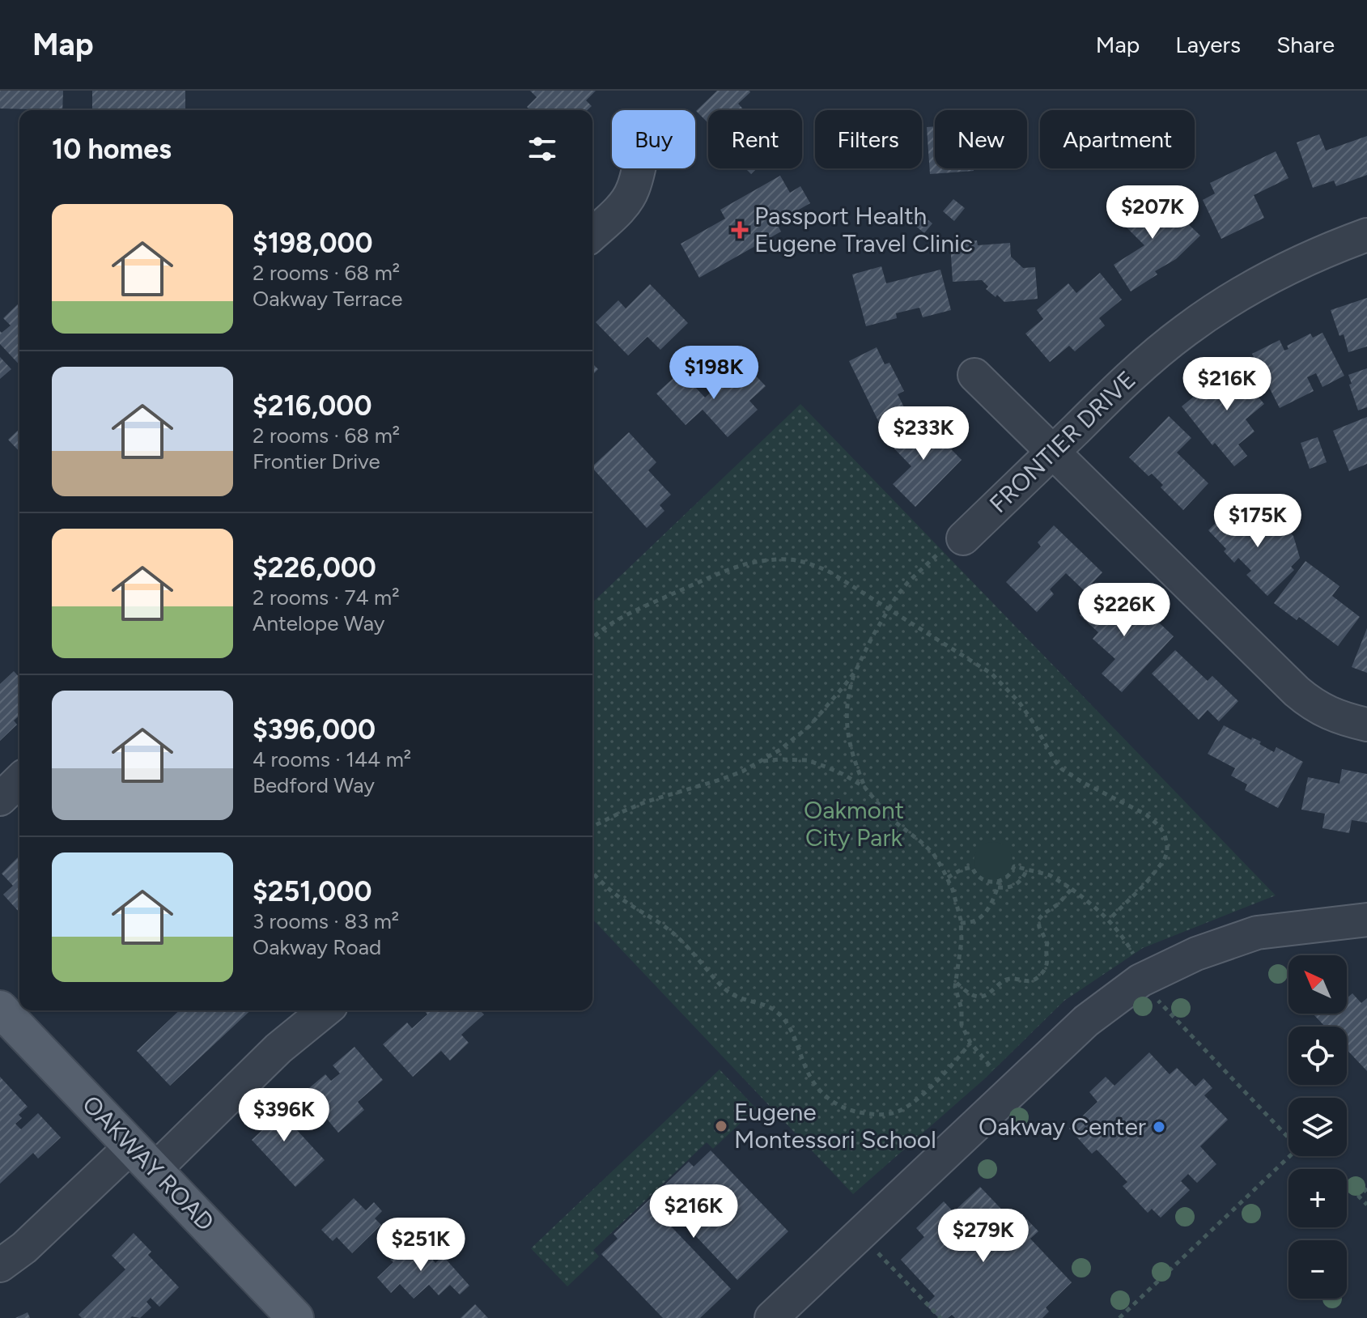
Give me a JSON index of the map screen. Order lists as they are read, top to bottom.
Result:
{
  "streets": {
    "main road": ["OAKWAY ROAD"],
    "street": ["FRONTIER DRIVE"]
  },
  "parks": ["Oakmont City Park"],
  "places": {
    "health": ["Passport Health Eugene Travel Clinic"],
    "other": ["Eugene Montessori School", "Oakway Center"]
  },
  "north": "top left",
  "page": {
    "header": "Map",
    "nav": ["Map", "Layers", "Share"],
    "chip": [
      "Buy",
      "Rent",
      "Filters",
      "New",
      "Apartment"
    ],
    "heading": "10 homes",
    "price": [
      "$207K",
      "$198K",
      "$216K",
      "$233K",
      "$175K",
      "$226K",
      "$396K",
      "$216K",
      "$279K",
      "$251K"
    ],
    "list": [
      {
        "name": "$198,000",
        "note": "2 rooms · 68 m² · Oakway Terrace"
      },
      {
        "name": "$216,000",
        "note": "2 rooms · 68 m² · Frontier Drive"
      },
      {
        "name": "$226,000",
        "note": "2 rooms · 74 m² · Antelope Way"
      },
      {
        "name": "$396,000",
        "note": "4 rooms · 144 m² · Bedford Way"
      },
      {
        "name": "$251,000",
        "note": "3 rooms · 83 m² · Oakway Road"
      }
    ],
    "map_buttons": ["+", "−"]
  }
}
